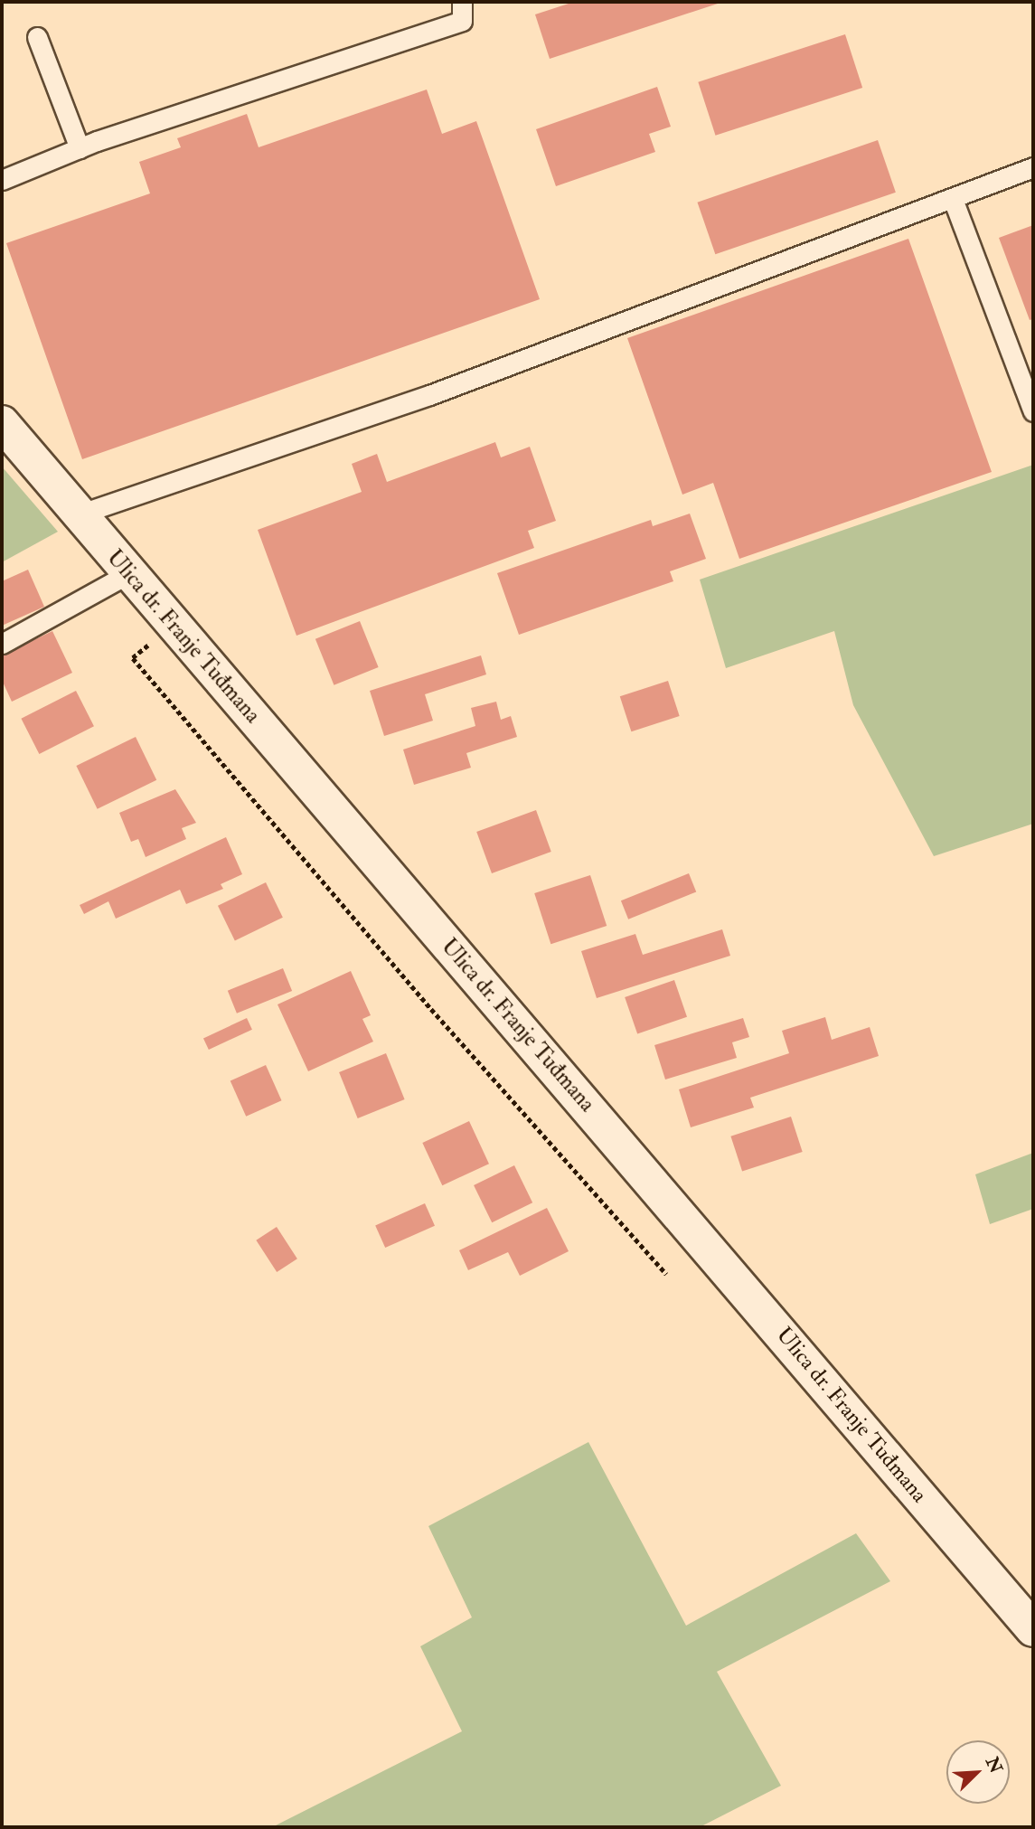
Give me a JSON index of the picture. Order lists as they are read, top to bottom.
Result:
{
  "streets": {
    "main road": ["Ulica dr. Franje Tuđmana"]
  },
  "north": "top right"
}
